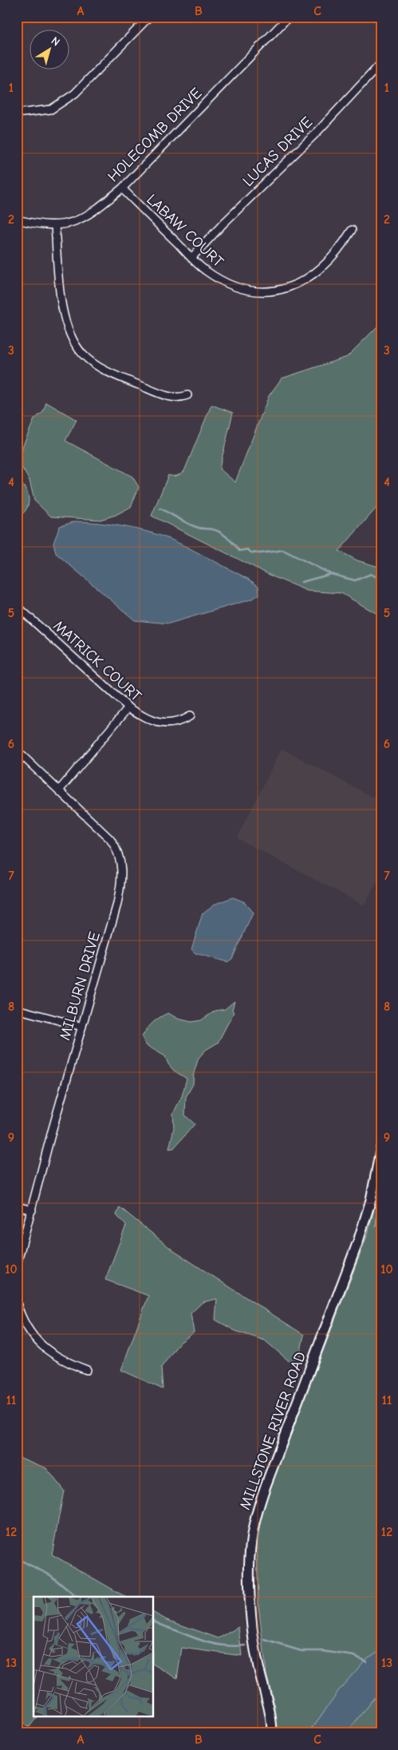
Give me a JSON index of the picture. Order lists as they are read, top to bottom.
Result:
{
  "streets": {
    "main road": ["MILLSTONE RIVER ROAD"],
    "street": [
      "HOLECOMB DRIVE",
      "LUCAS DRIVE",
      "LABAW COURT",
      "MATRICK COURT",
      "MILBURN DRIVE"
    ]
  },
  "crossings": [
    ["HOLECOMB DRIVE", "LABAW COURT"],
    ["LUCAS DRIVE", "LABAW COURT"]
  ],
  "north": "top right",
  "grid": {
    "columns": ["A", "B", "C"],
    "rows": [
      "1",
      "2",
      "3",
      "4",
      "5",
      "6",
      "7",
      "8",
      "9",
      "10",
      "11",
      "12",
      "13"
    ]
  }
}
